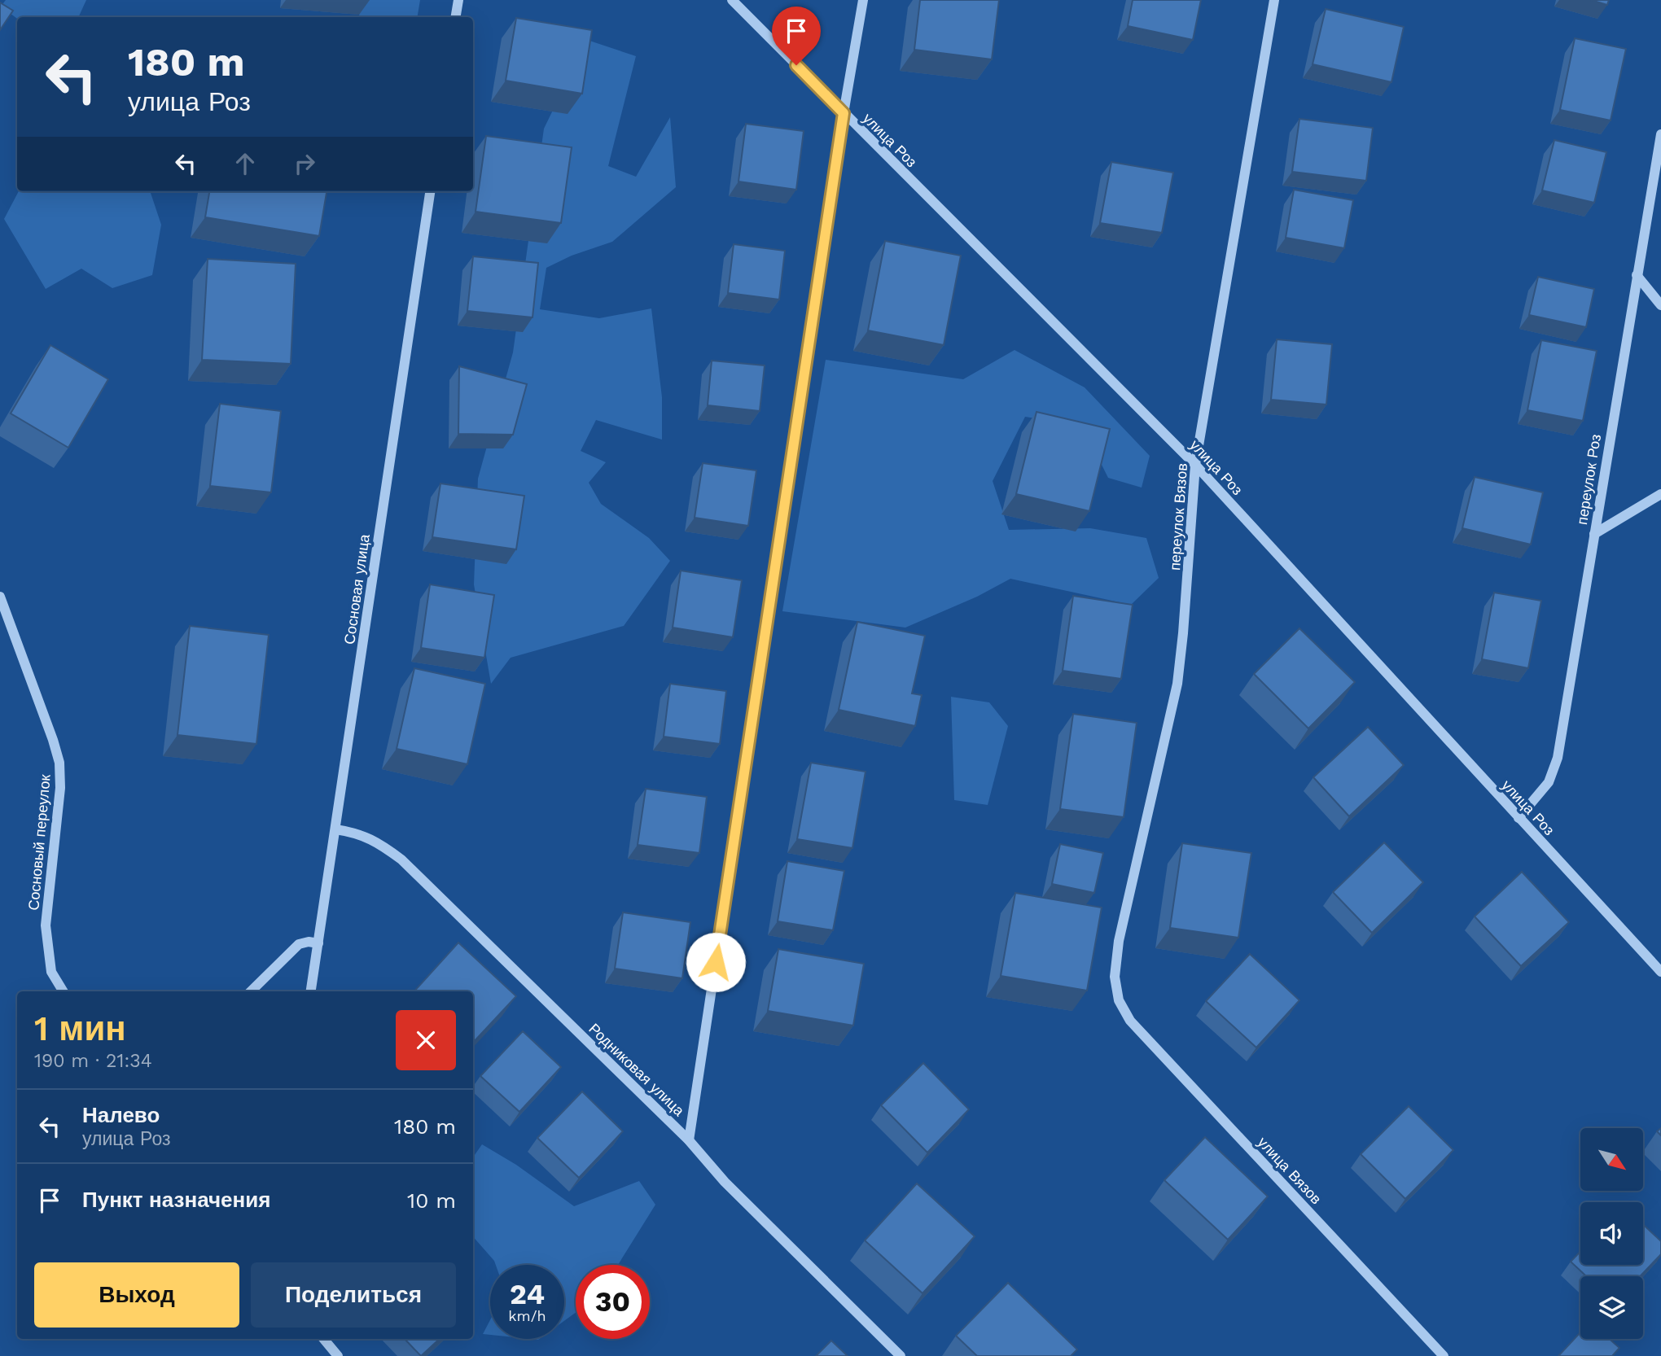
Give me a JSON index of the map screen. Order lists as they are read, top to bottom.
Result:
{
  "streets": {
    "street": [
      "улица Роз",
      "переулок Роз",
      "переулок Вязов",
      "Сосновая улица",
      "Сосновый переулок",
      "Родниковая улица",
      "улица Вязов"
    ]
  },
  "crossings": [
    ["улица Роз", "переулок Роз"],
    ["улица Роз", "переулок Вязов"],
    ["переулок Вязов", "улица Вязов"],
    ["Сосновая улица", "Родниковая улица"]
  ],
  "north": "bottom right",
  "page": {
    "turn": ["180 m", "улица Роз"],
    "heading": ["1 мин", "190 m · 21:34"],
    "list": [
      {
        "name": "Налево",
        "note": "улица Роз",
        "value": "180 m"
      },
      {
        "name": "Пункт назначения",
        "value": "10 m"
      }
    ],
    "buttons": ["Выход", "Поделиться"],
    "speed": "24 km/h",
    "limit": "30"
  }
}
